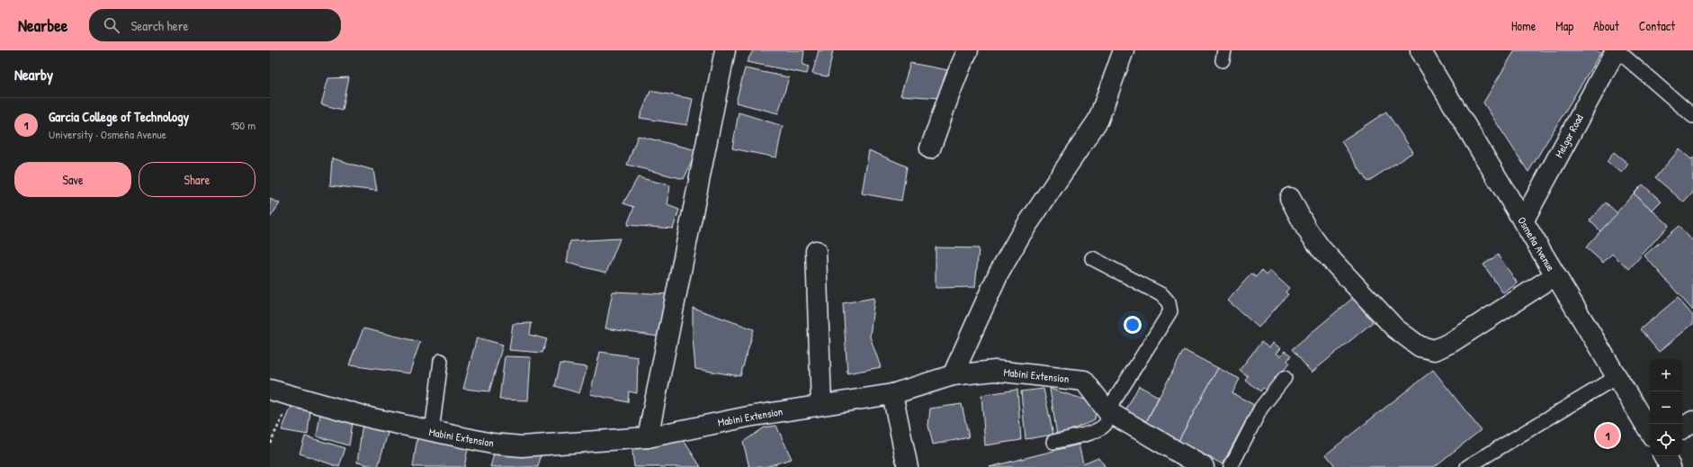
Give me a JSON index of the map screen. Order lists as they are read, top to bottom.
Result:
{
  "streets": {
    "street": ["Melgar Road", "Osmeña Avenue", "Mabini Extension"]
  },
  "crossings": [
    ["Melgar Road", "Osmeña Avenue"]
  ],
  "page": {
    "header": "Nearbee",
    "search": "Search here",
    "nav": [
      "Home",
      "Map",
      "About",
      "Contact"
    ],
    "heading": "Nearby",
    "list": [
      {
        "mark": "1",
        "name": "Garcia College of Technology",
        "note": "University · Osmeña Avenue",
        "value": "150 m"
      }
    ],
    "buttons": ["Save", "Share"],
    "map_buttons": ["+", "−"],
    "pins": "1"
  }
}
